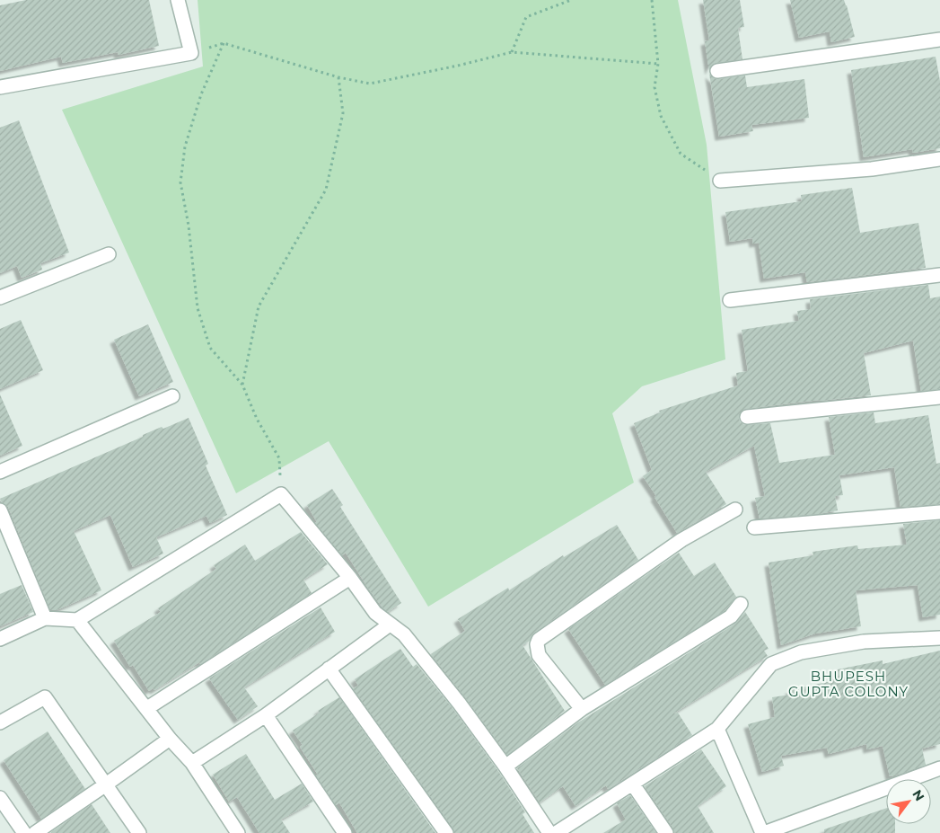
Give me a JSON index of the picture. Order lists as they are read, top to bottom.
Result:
{
  "districts": ["BHUPESH GUPTA COLONY"],
  "north": "top right"
}
